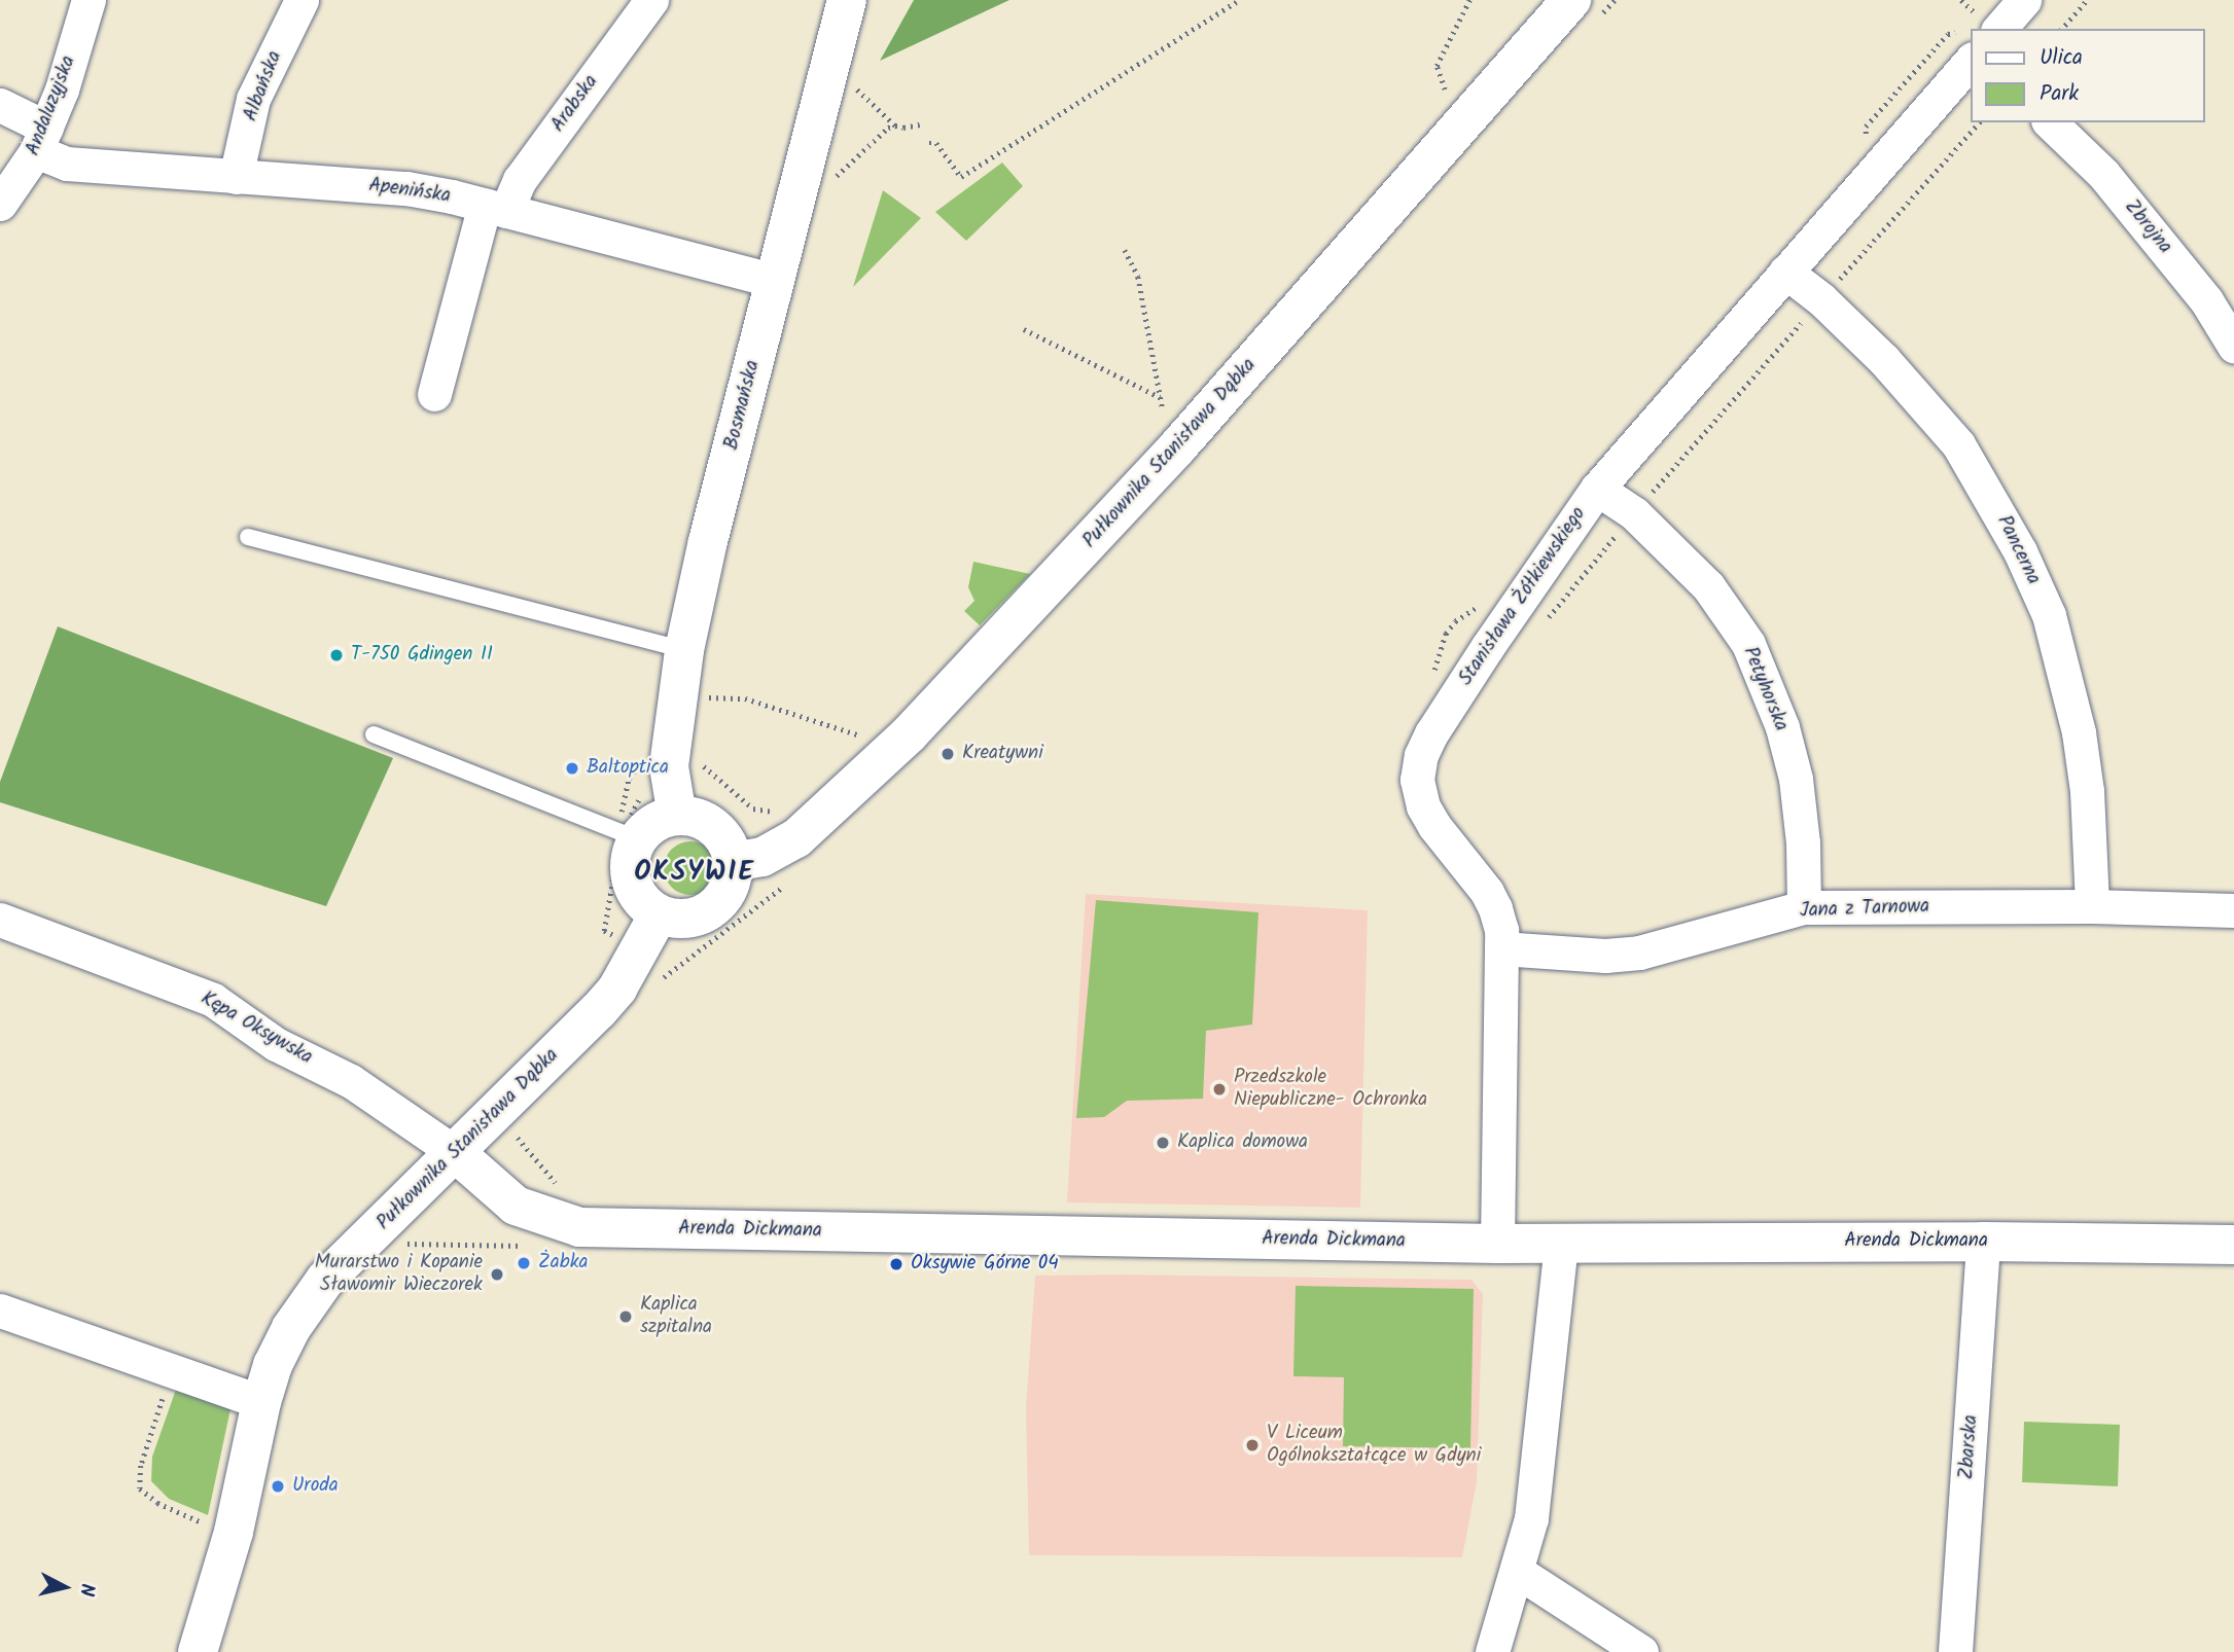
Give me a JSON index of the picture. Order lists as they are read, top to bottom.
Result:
{
  "streets": {
    "street": [
      "Albańska",
      "Arabska",
      "Andaluzyjska",
      "Apenińska",
      "Zbrojna",
      "Bosmańska",
      "Pułkownika Stanisława Dąbka",
      "Pancerna",
      "Stanisława Żółkiewskiego",
      "Petyhorska",
      "Jana z Tarnowa",
      "Kępa Oksywska",
      "Arenda Dickmana",
      "Zbarska"
    ]
  },
  "crossings": [
    ["Albańska", "Apenińska"],
    ["Arabska", "Apenińska"],
    ["Andaluzyjska", "Apenińska"],
    ["Apenińska", "Bosmańska"],
    ["Bosmańska", "Pułkownika Stanisława Dąbka"],
    ["Pułkownika Stanisława Dąbka", "Kępa Oksywska"],
    ["Pułkownika Stanisława Dąbka", "Arenda Dickmana"],
    ["Pancerna", "Stanisława Żółkiewskiego"],
    ["Pancerna", "Jana z Tarnowa"],
    ["Stanisława Żółkiewskiego", "Petyhorska"],
    ["Stanisława Żółkiewskiego", "Jana z Tarnowa"],
    ["Stanisława Żółkiewskiego", "Arenda Dickmana"],
    ["Petyhorska", "Jana z Tarnowa"],
    ["Kępa Oksywska", "Arenda Dickmana"],
    ["Arenda Dickmana", "Zbarska"]
  ],
  "districts": ["OKSYWIE"],
  "places": [
    "T-750 Gdingen II",
    "Kreatywni",
    "Baltoptica",
    "Przedszkole Niepubliczne- Ochronka",
    "Kaplica domowa",
    "Żabka",
    "Oksywie Górne 04",
    "Murarstwo i Kopanie Sławomir Wieczorek",
    "Kaplica szpitalna",
    "V Liceum Ogólnokształcące w Gdyni",
    "Uroda"
  ],
  "legend": ["Ulica", "Park"],
  "north": "right"
}
